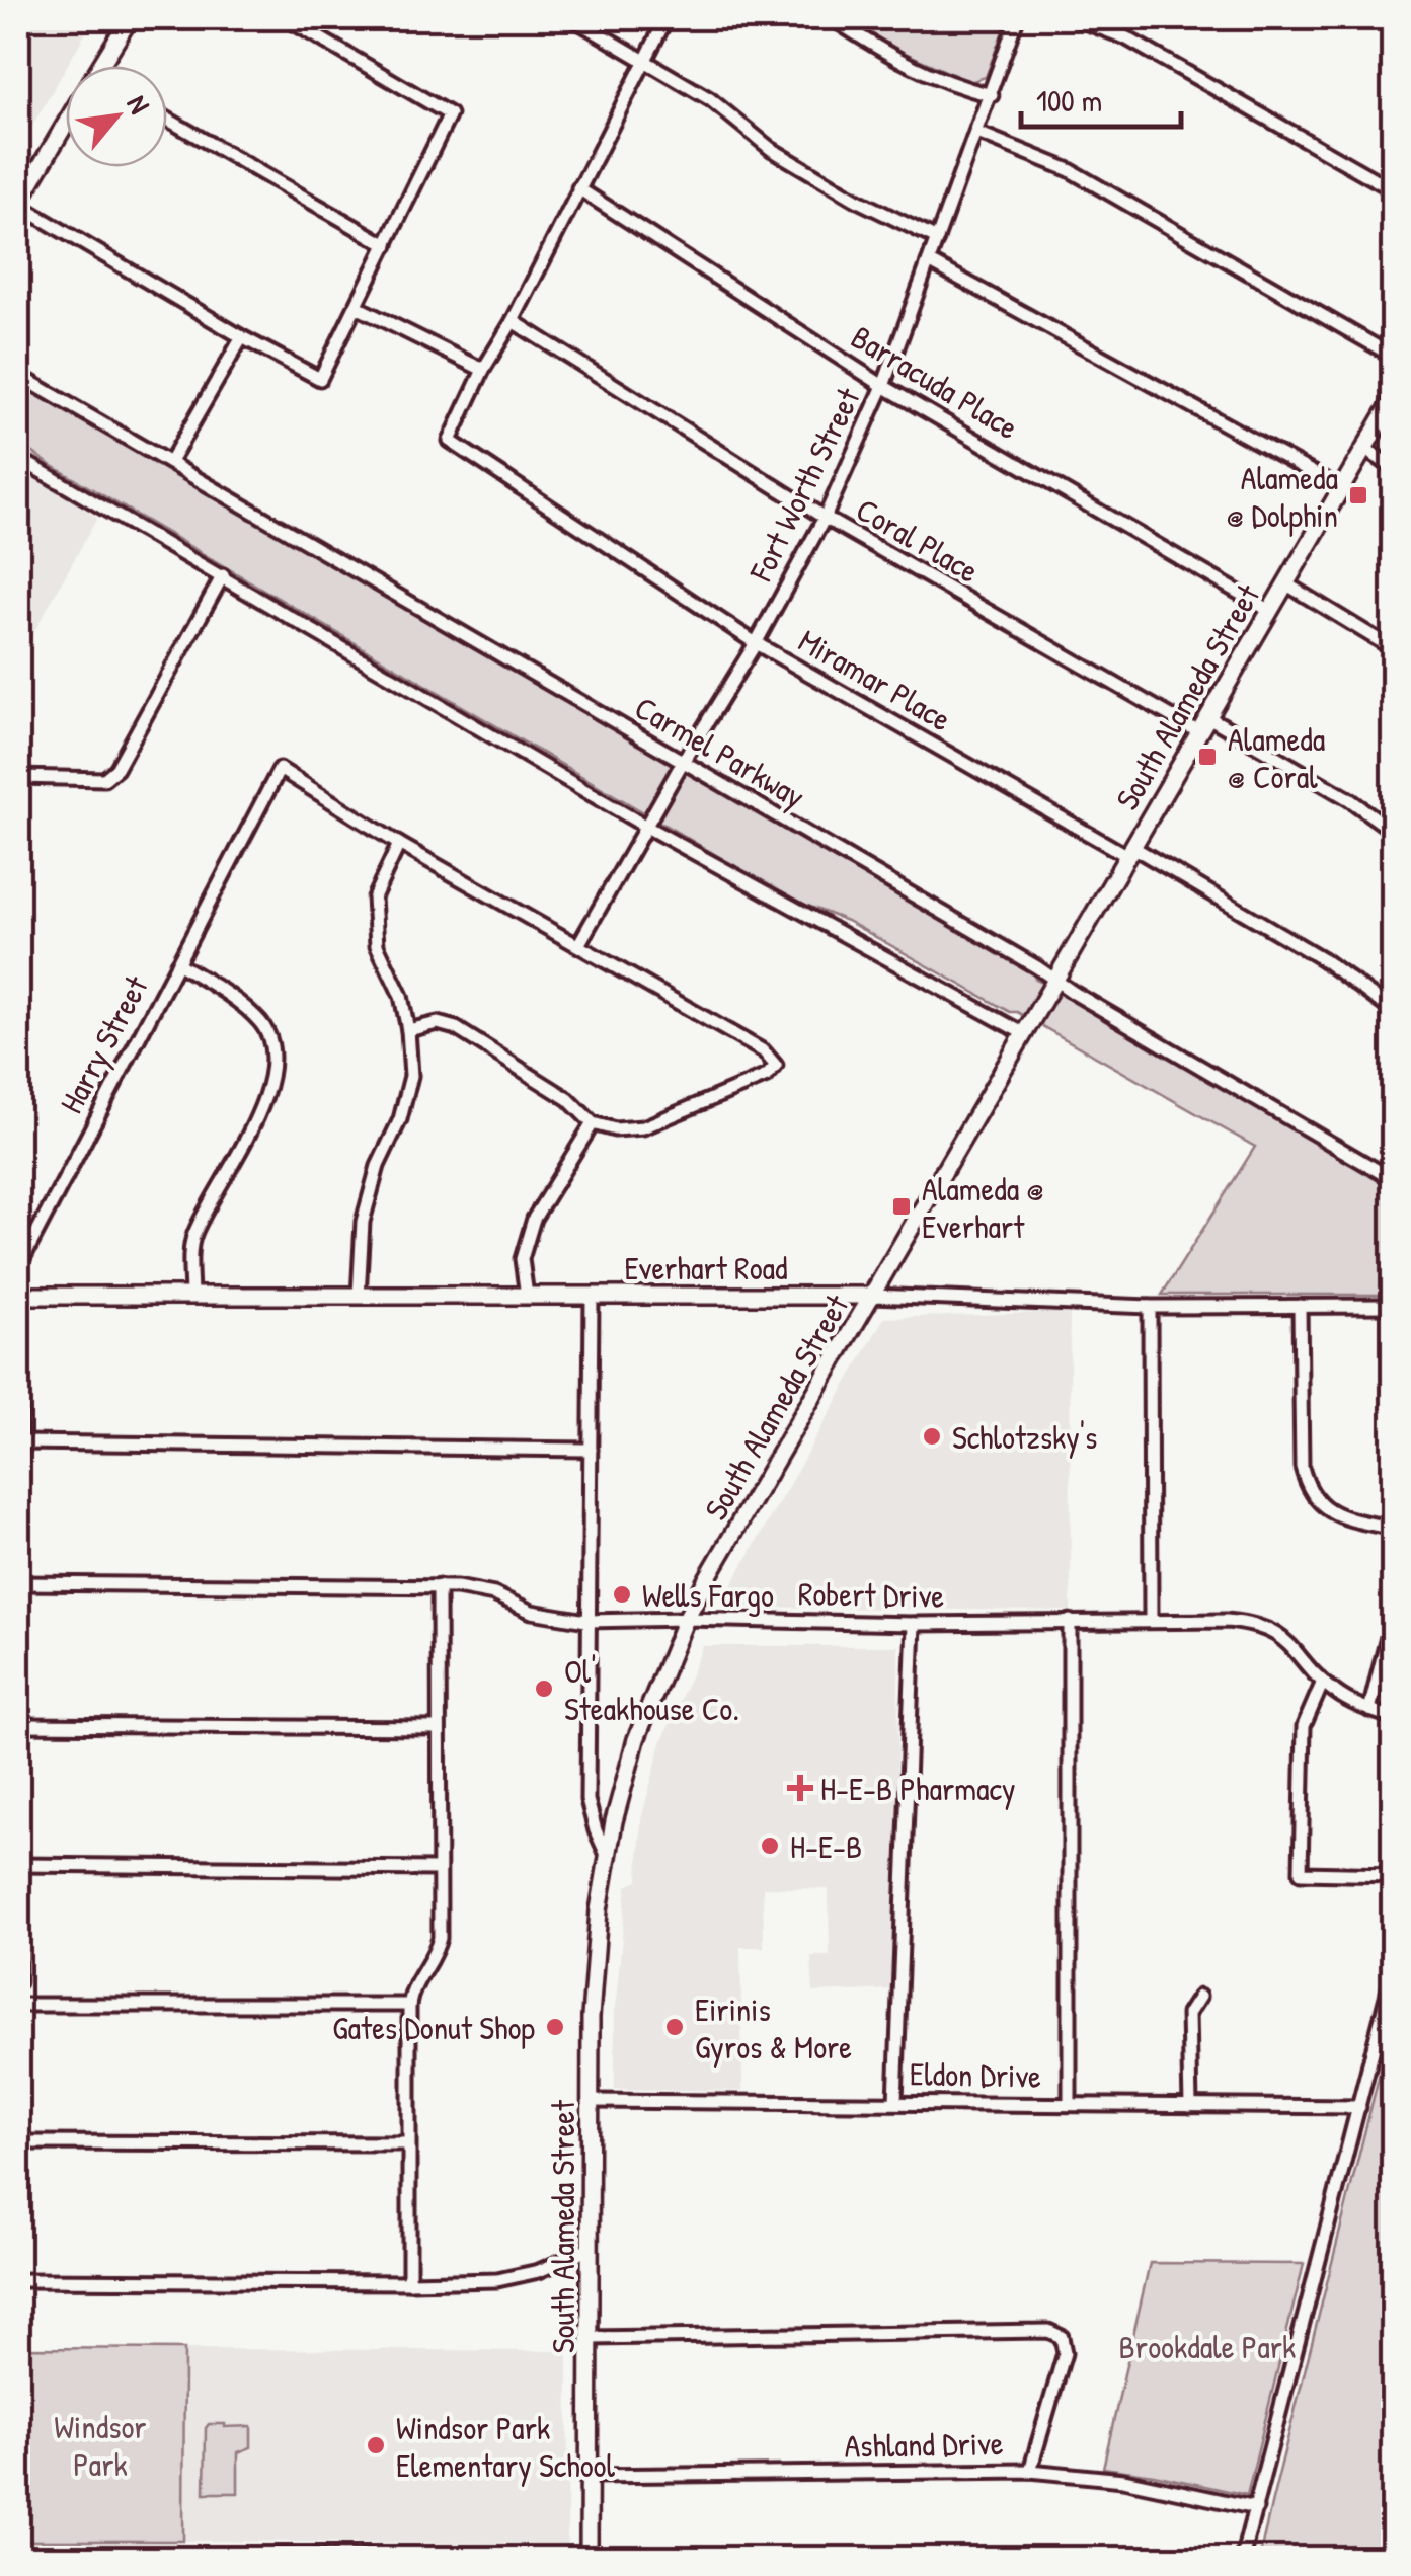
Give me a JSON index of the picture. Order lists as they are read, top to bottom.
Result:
{
  "streets": {
    "main road": ["South Alameda Street", "Everhart Road"],
    "street": [
      "Barracuda Place",
      "Fort Worth Street",
      "Coral Place",
      "Miramar Place",
      "Carmel Parkway",
      "Harry Street",
      "Robert Drive",
      "Eldon Drive",
      "Ashland Drive"
    ]
  },
  "crossings": [
    ["Barracuda Place", "Fort Worth Street"],
    ["Barracuda Place", "South Alameda Street"],
    ["Fort Worth Street", "Coral Place"],
    ["Fort Worth Street", "Miramar Place"],
    ["Fort Worth Street", "Carmel Parkway"],
    ["Coral Place", "South Alameda Street"],
    ["Miramar Place", "South Alameda Street"],
    ["South Alameda Street", "Carmel Parkway"],
    ["South Alameda Street", "Everhart Road"],
    ["South Alameda Street", "Robert Drive"],
    ["South Alameda Street", "Eldon Drive"],
    ["South Alameda Street", "Ashland Drive"],
    ["Harry Street", "Everhart Road"],
    ["Harry Street", "Robert Drive"]
  ],
  "parks": ["Brookdale Park", "Windsor Park"],
  "places": {
    "transit": ["Alameda @ Dolphin", "Alameda @ Coral", "Alameda @ Everhart"],
    "other": [
      "Schlotzsky's",
      "Wells Fargo",
      "Ol' Steakhouse Co.",
      "H-E-B",
      "Gates Donut Shop",
      "Eirinis Gyros & More",
      "Windsor Park Elementary School"
    ],
    "health": ["H-E-B Pharmacy"]
  },
  "scale_bar": "100 m",
  "north": "top right"
}
